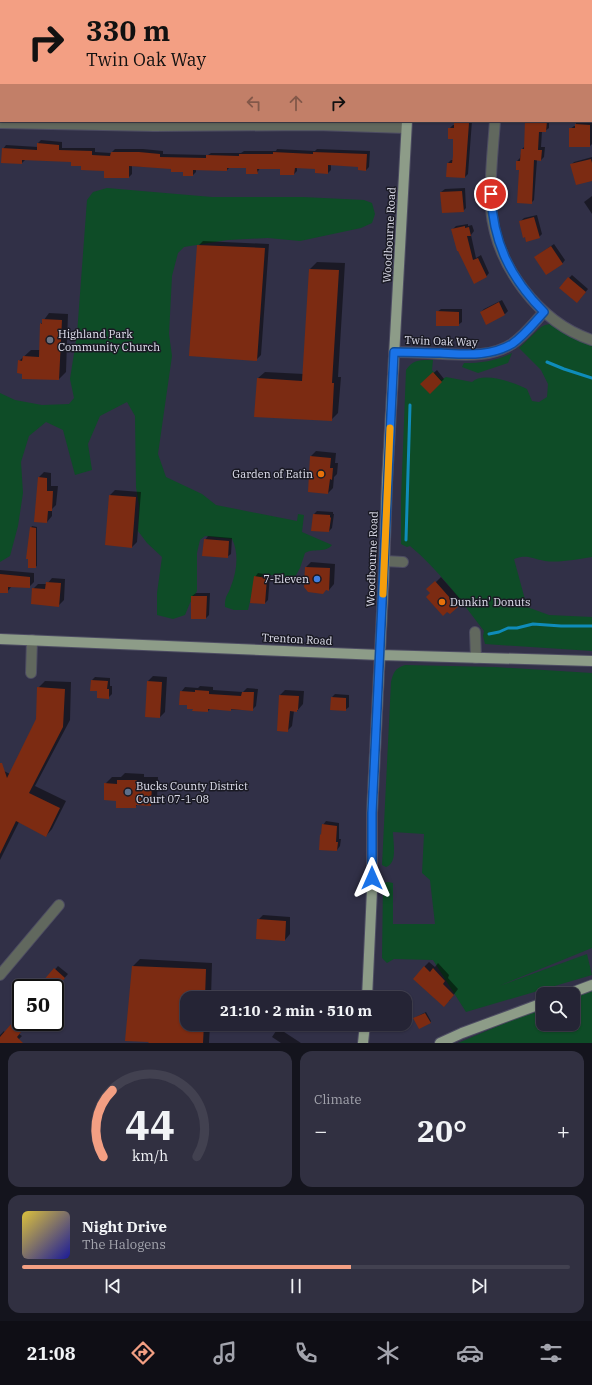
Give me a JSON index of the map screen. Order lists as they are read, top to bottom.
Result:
{
  "streets": {
    "main road": ["Woodbourne Road", "Trenton Road"],
    "street": ["Twin Oak Way"]
  },
  "crossings": [
    ["Woodbourne Road", "Twin Oak Way"],
    ["Woodbourne Road", "Trenton Road"]
  ],
  "places": [
    "Highland Park Community Church",
    "Garden of Eatin",
    "7-Eleven",
    "Dunkin' Donuts",
    "Bucks County District Court 07-1-08"
  ],
  "page": {
    "turn": ["330 m", "Twin Oak Way"],
    "limit": "50",
    "trip": "21:10 · 2 min · 510 m",
    "tile": "Climate",
    "heat": ["−", "20°", "+"],
    "song": ["Night Drive", "The Halogens"],
    "tabs": "21:08",
    "gauge": ["44", "km/h"]
  }
}
